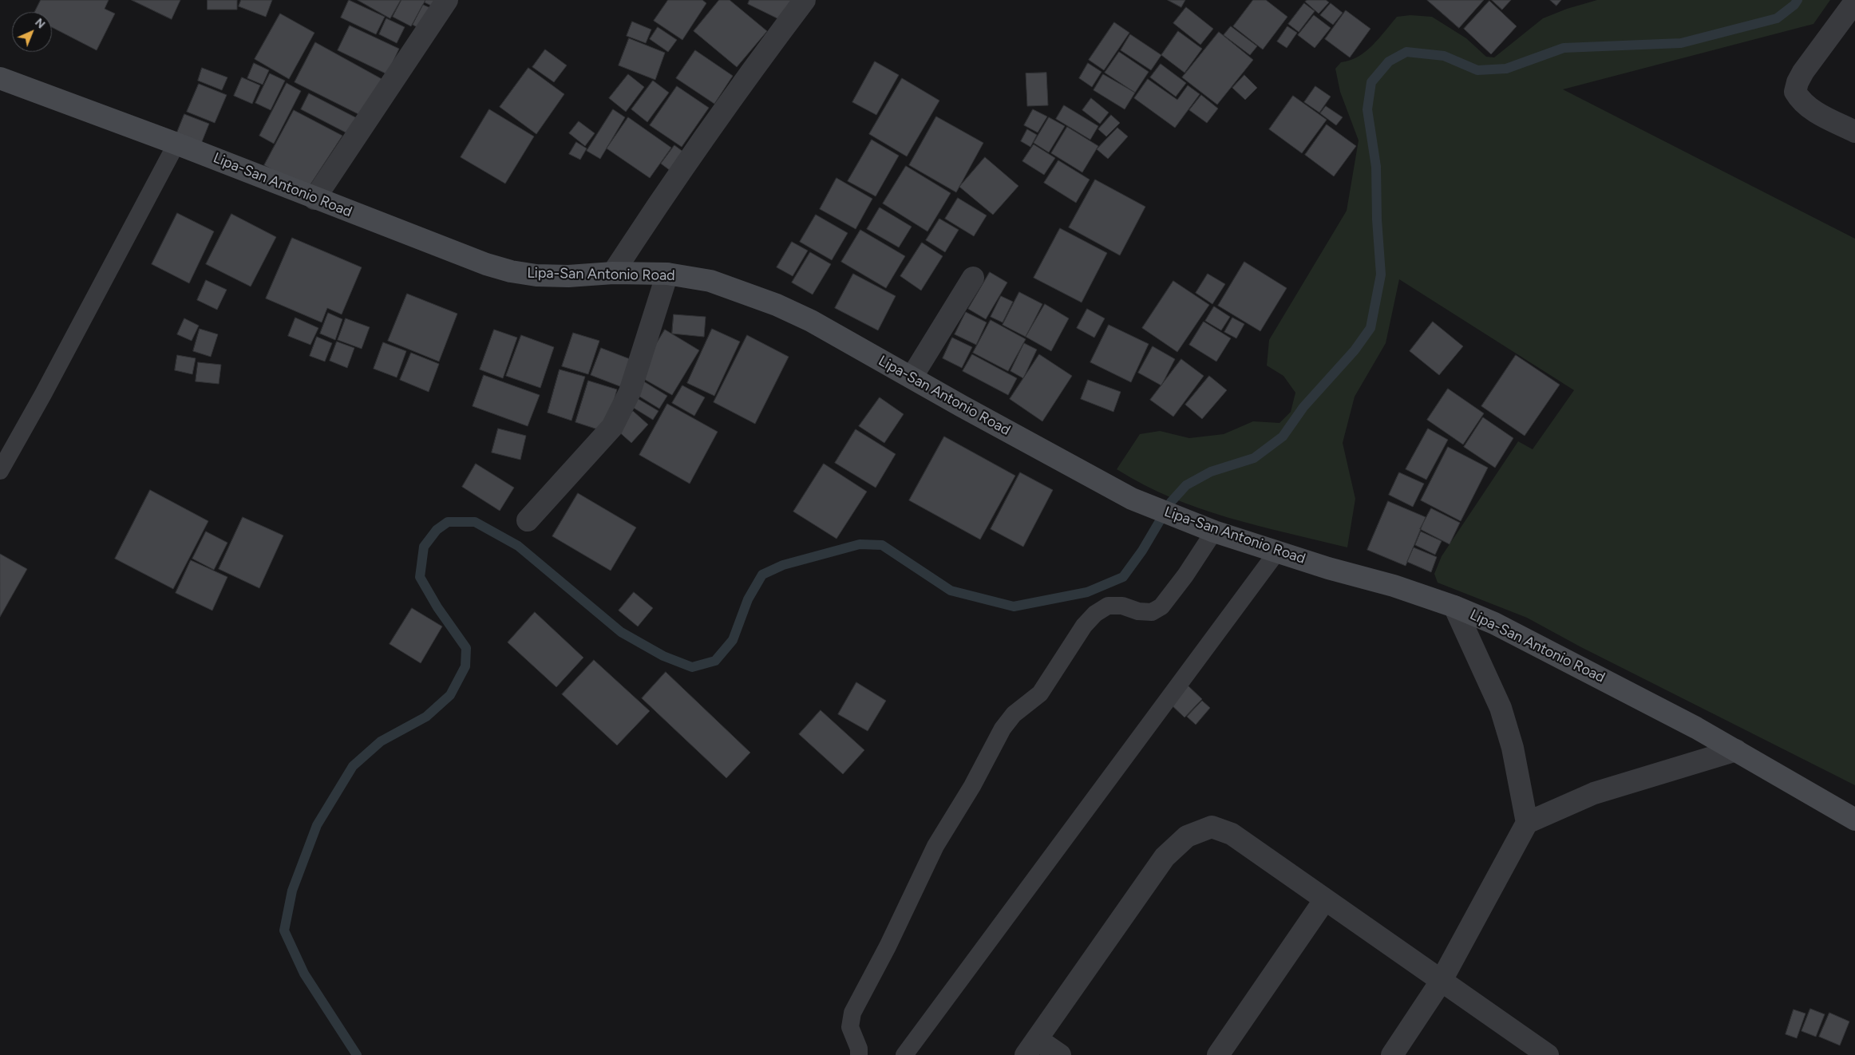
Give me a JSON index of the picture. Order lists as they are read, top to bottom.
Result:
{
  "streets": {
    "main road": ["Lipa-San Antonio Road"]
  },
  "north": "top right"
}
